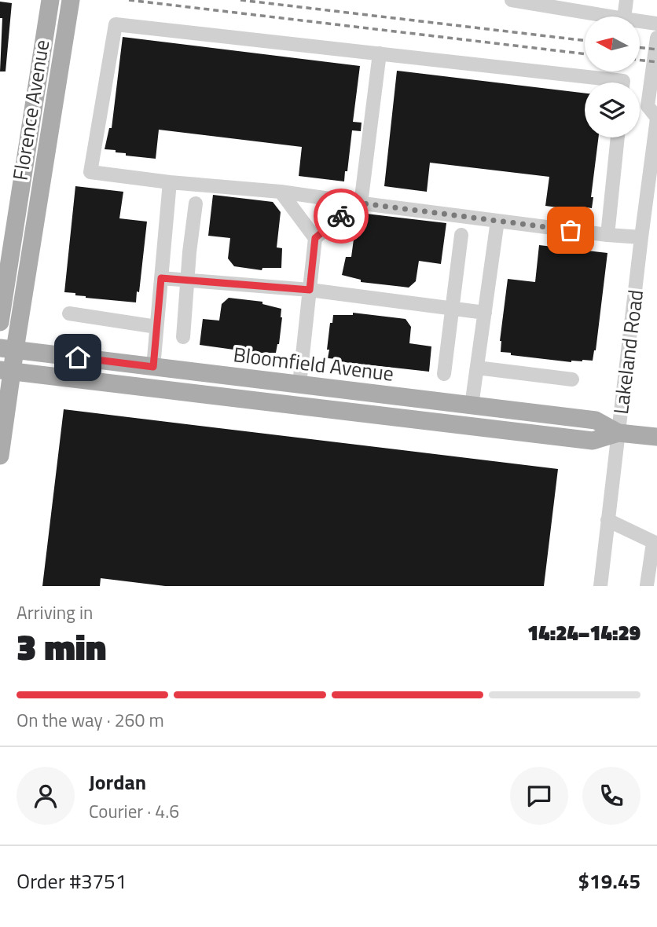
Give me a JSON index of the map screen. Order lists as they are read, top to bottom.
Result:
{
  "streets": {
    "main road": ["Florence Avenue", "Bloomfield Avenue"],
    "street": ["Lakeland Road"]
  },
  "crossings": [
    ["Florence Avenue", "Bloomfield Avenue"],
    ["Lakeland Road", "Bloomfield Avenue"]
  ],
  "north": "left",
  "page": {
    "heading": ["3 min", "Arriving in", "14:24–14:29"],
    "panel": [
      "Jordan",
      "Courier · 4.6",
      "Order #3751",
      "$19.45"
    ],
    "bar": "On the way · 260 m"
  }
}
